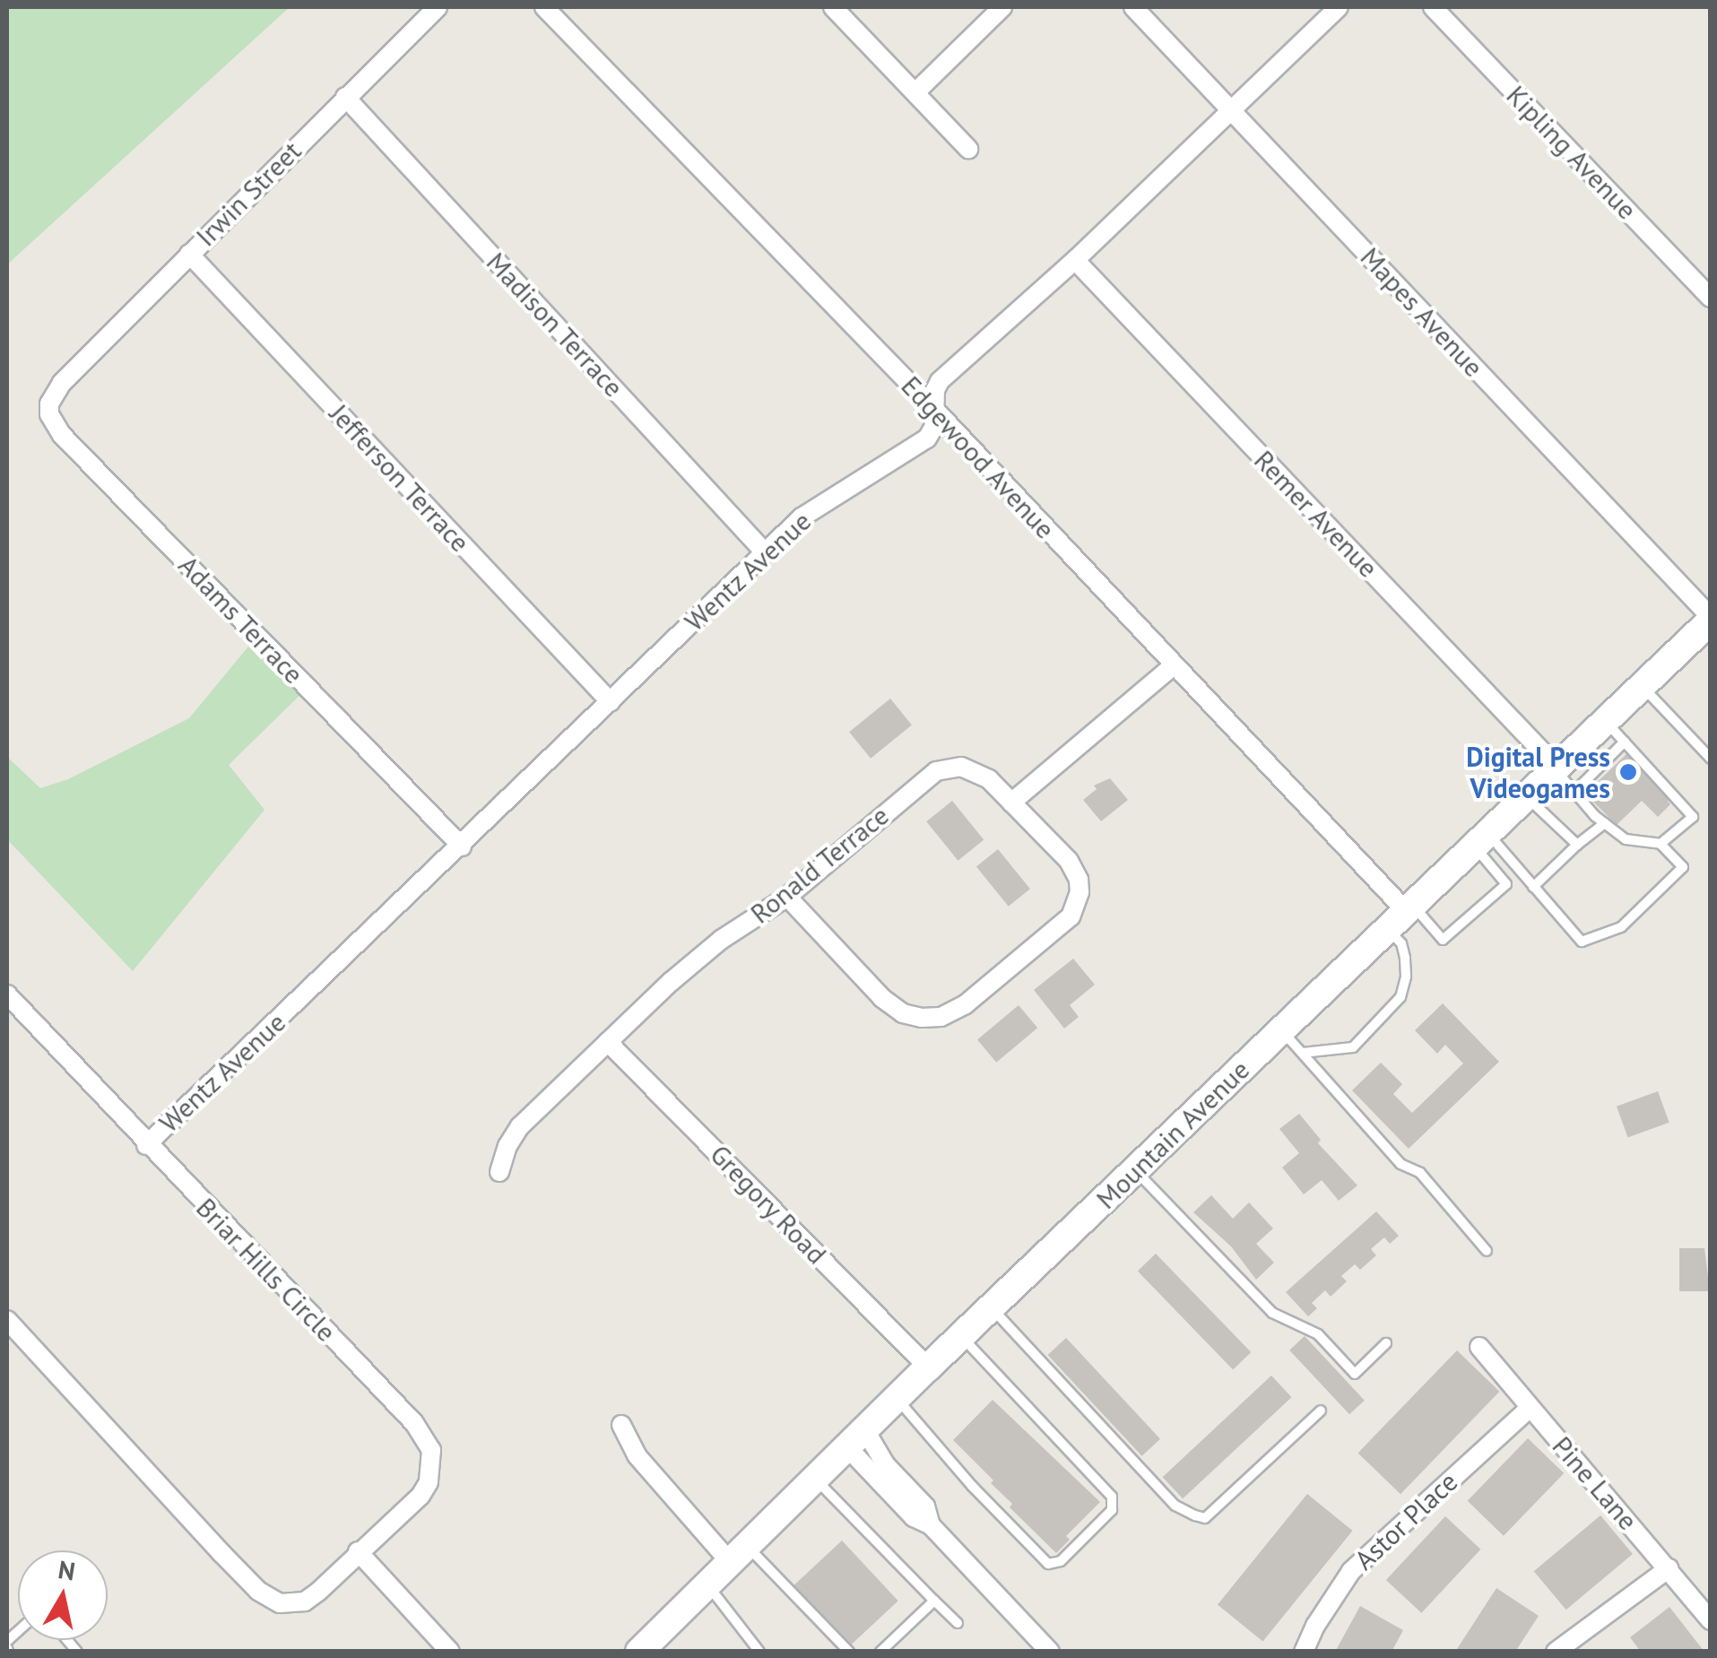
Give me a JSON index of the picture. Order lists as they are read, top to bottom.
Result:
{
  "streets": {
    "street": [
      "Kipling Avenue",
      "Irwin Street",
      "Mapes Avenue",
      "Madison Terrace",
      "Edgewood Avenue",
      "Jefferson Terrace",
      "Remer Avenue",
      "Wentz Avenue",
      "Adams Terrace",
      "Ronald Terrace",
      "Mountain Avenue",
      "Gregory Road",
      "Briar Hills Circle",
      "Pine Lane",
      "Astor Place"
    ]
  },
  "crossings": [
    ["Irwin Street", "Madison Terrace"],
    ["Irwin Street", "Jefferson Terrace"],
    ["Irwin Street", "Adams Terrace"],
    ["Mapes Avenue", "Wentz Avenue"],
    ["Mapes Avenue", "Mountain Avenue"],
    ["Madison Terrace", "Wentz Avenue"],
    ["Edgewood Avenue", "Wentz Avenue"],
    ["Edgewood Avenue", "Mountain Avenue"],
    ["Jefferson Terrace", "Wentz Avenue"],
    ["Remer Avenue", "Wentz Avenue"],
    ["Remer Avenue", "Mountain Avenue"],
    ["Wentz Avenue", "Adams Terrace"],
    ["Wentz Avenue", "Briar Hills Circle"],
    ["Ronald Terrace", "Gregory Road"],
    ["Mountain Avenue", "Gregory Road"],
    ["Pine Lane", "Astor Place"]
  ],
  "places": ["Digital Press Videogames"],
  "north": "top"
}
